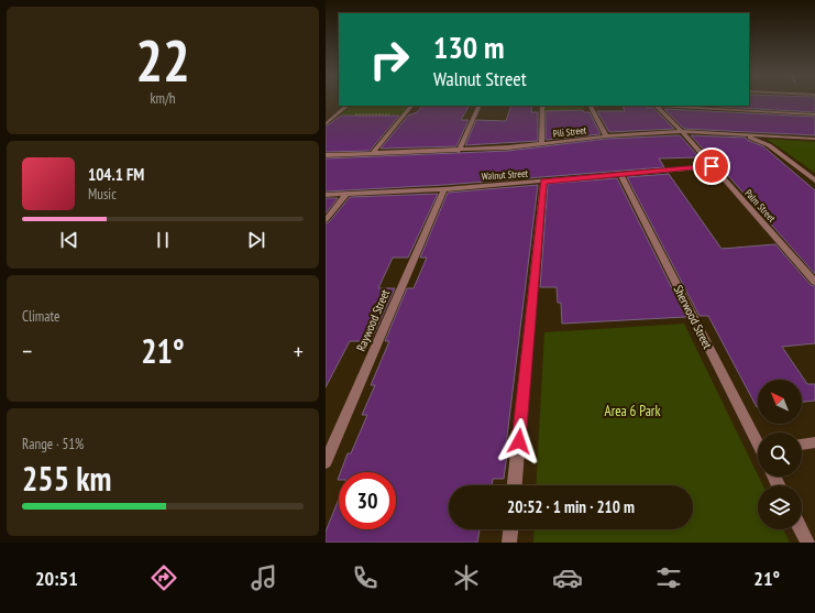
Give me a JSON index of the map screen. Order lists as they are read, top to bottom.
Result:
{
  "streets": {
    "street": [
      "Pili Street",
      "Walnut Street",
      "Palm Street",
      "Sherwood Street",
      "Raywood Street"
    ]
  },
  "crossings": [
    ["Pili Street", "Palm Street"],
    ["Walnut Street", "Palm Street"],
    ["Walnut Street", "Sherwood Street"],
    ["Walnut Street", "Raywood Street"]
  ],
  "parks": ["Area 6 Park"],
  "north": "top left",
  "page": {
    "tile": [
      ["22", "km/h"],
      "Climate",
      ["Range · 51%", "255 km"]
    ],
    "turn": ["130 m", "Walnut Street"],
    "song": ["104.1 FM", "Music"],
    "heat": ["−", "21°", "+"],
    "limit": "30",
    "trip": "20:52 · 1 min · 210 m",
    "tabs": ["20:51", "21°"]
  }
}
